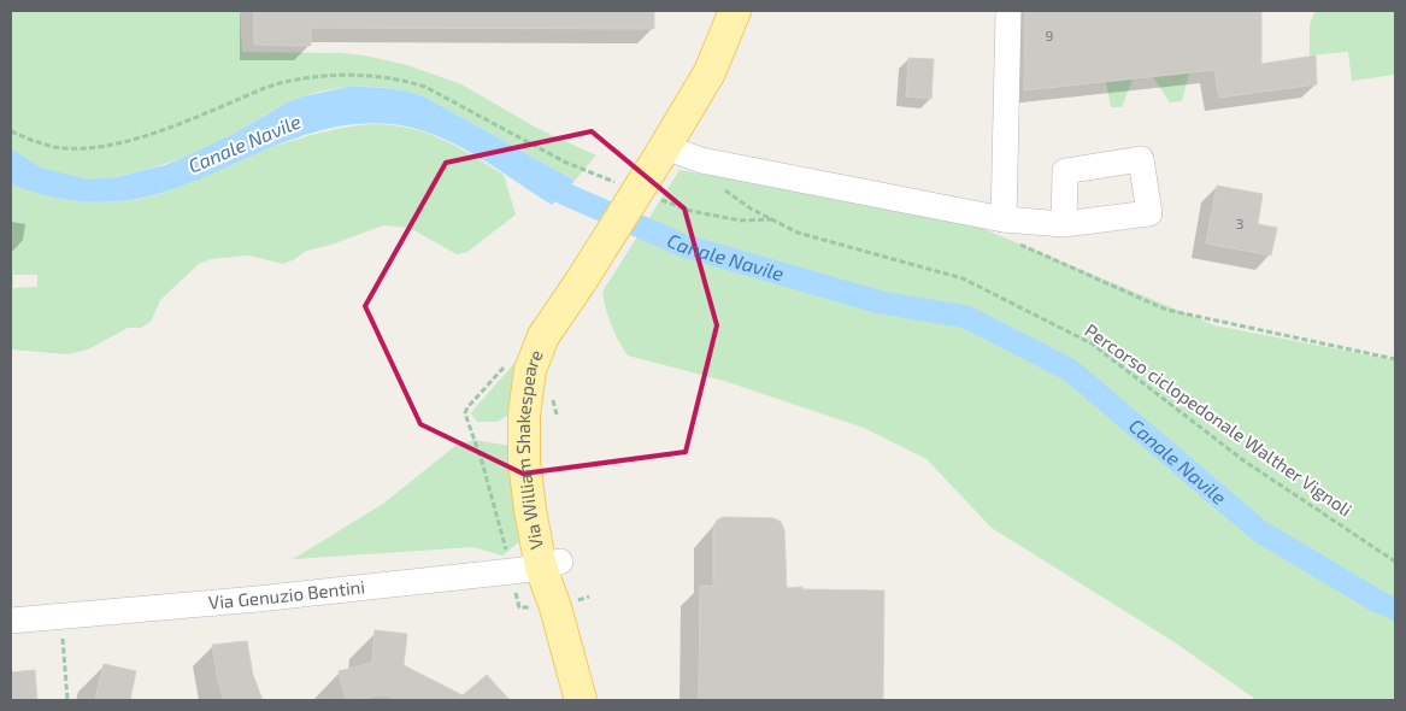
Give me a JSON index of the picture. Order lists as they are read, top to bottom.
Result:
{
  "streets": {
    "main road": ["Via William Shakespeare"],
    "street": ["Via Genuzio Bentini"],
    "path": ["Percorso ciclopedonale Walther Vignoli"]
  },
  "crossings": [
    ["Via William Shakespeare", "Via Genuzio Bentini"]
  ],
  "water": ["Canale Navile"],
  "house_numbers": ["9", "3"]
}
